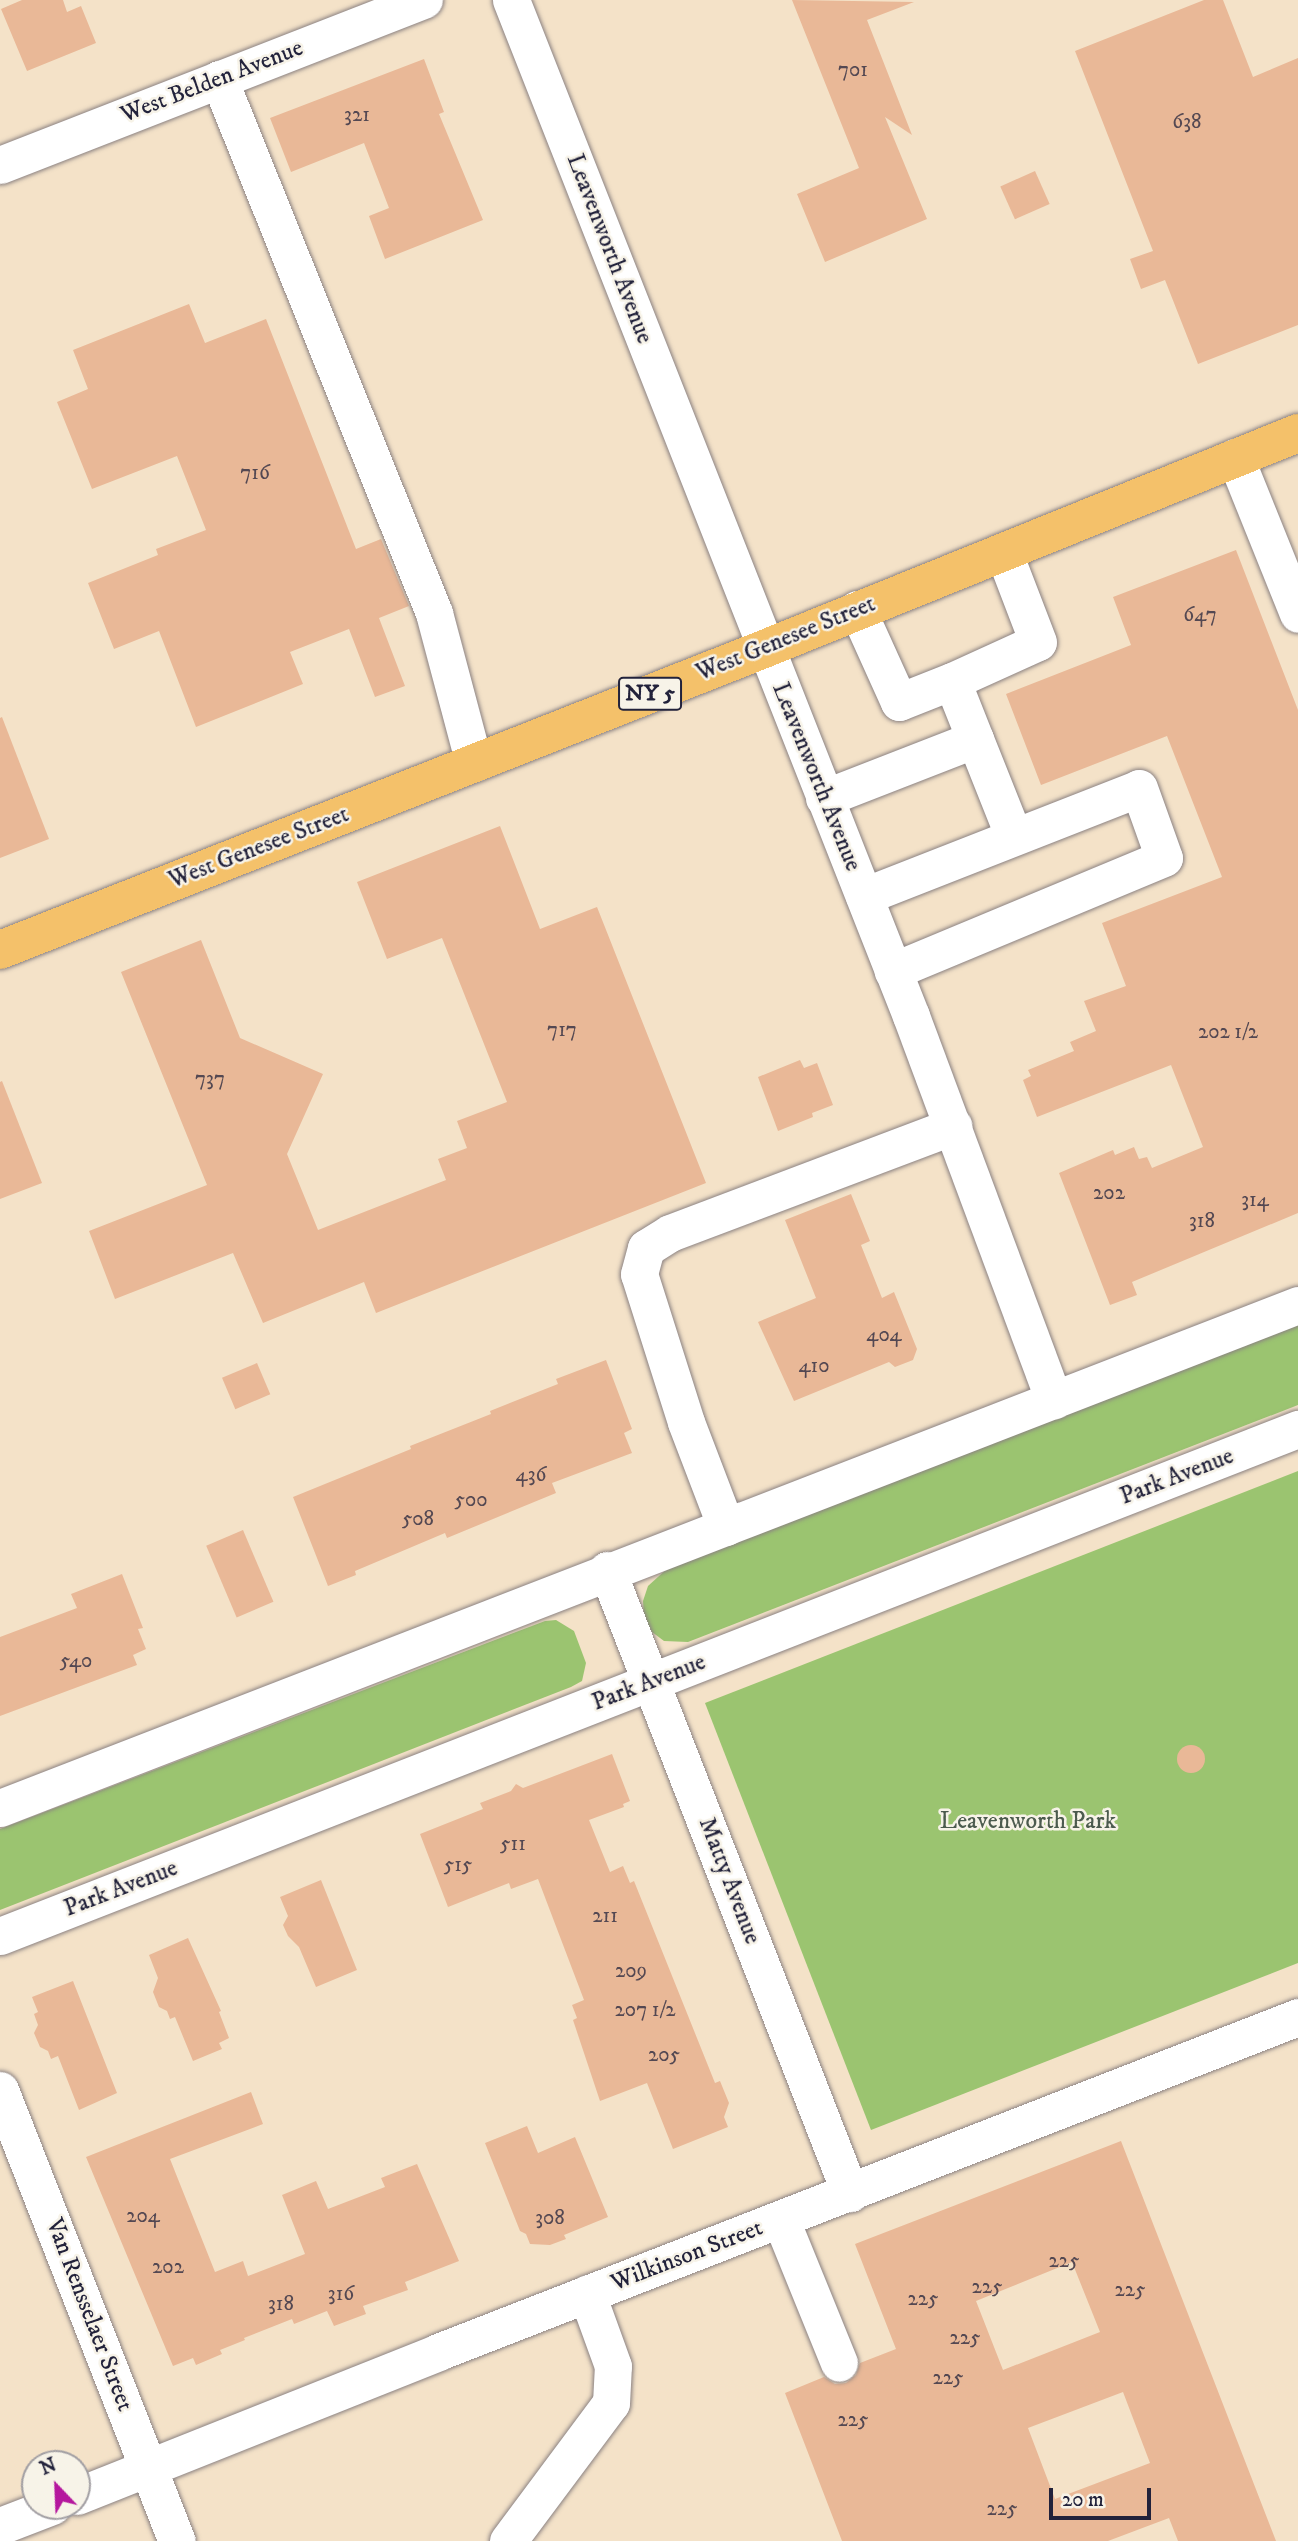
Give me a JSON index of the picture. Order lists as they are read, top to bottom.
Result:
{
  "streets": {
    "main road": ["West Genesee Street", "NY 5"],
    "street": [
      "West Belden Avenue",
      "Leavenworth Avenue",
      "Park Avenue",
      "Matty Avenue",
      "Wilkinson Street",
      "Van Rensselaer Street"
    ]
  },
  "crossings": [
    ["Leavenworth Avenue", "West Genesee Street"],
    ["Park Avenue", "Matty Avenue"],
    ["Matty Avenue", "Wilkinson Street"],
    ["Wilkinson Street", "Van Rensselaer Street"]
  ],
  "parks": ["Leavenworth Park"],
  "house_numbers": [
    "701",
    "321",
    "638",
    "716",
    "647",
    "717",
    "202 1/2",
    "737",
    "202",
    "314",
    "318",
    "404",
    "410",
    "436",
    "500",
    "508",
    "540",
    "511",
    "515",
    "211",
    "209",
    "207 1/2",
    "205",
    "204",
    "308",
    "225",
    "202",
    "225",
    "225",
    "316",
    "225",
    "318",
    "225",
    "225",
    "225",
    "225"
  ],
  "scale_bar": "20 m",
  "north": "top left"
}
